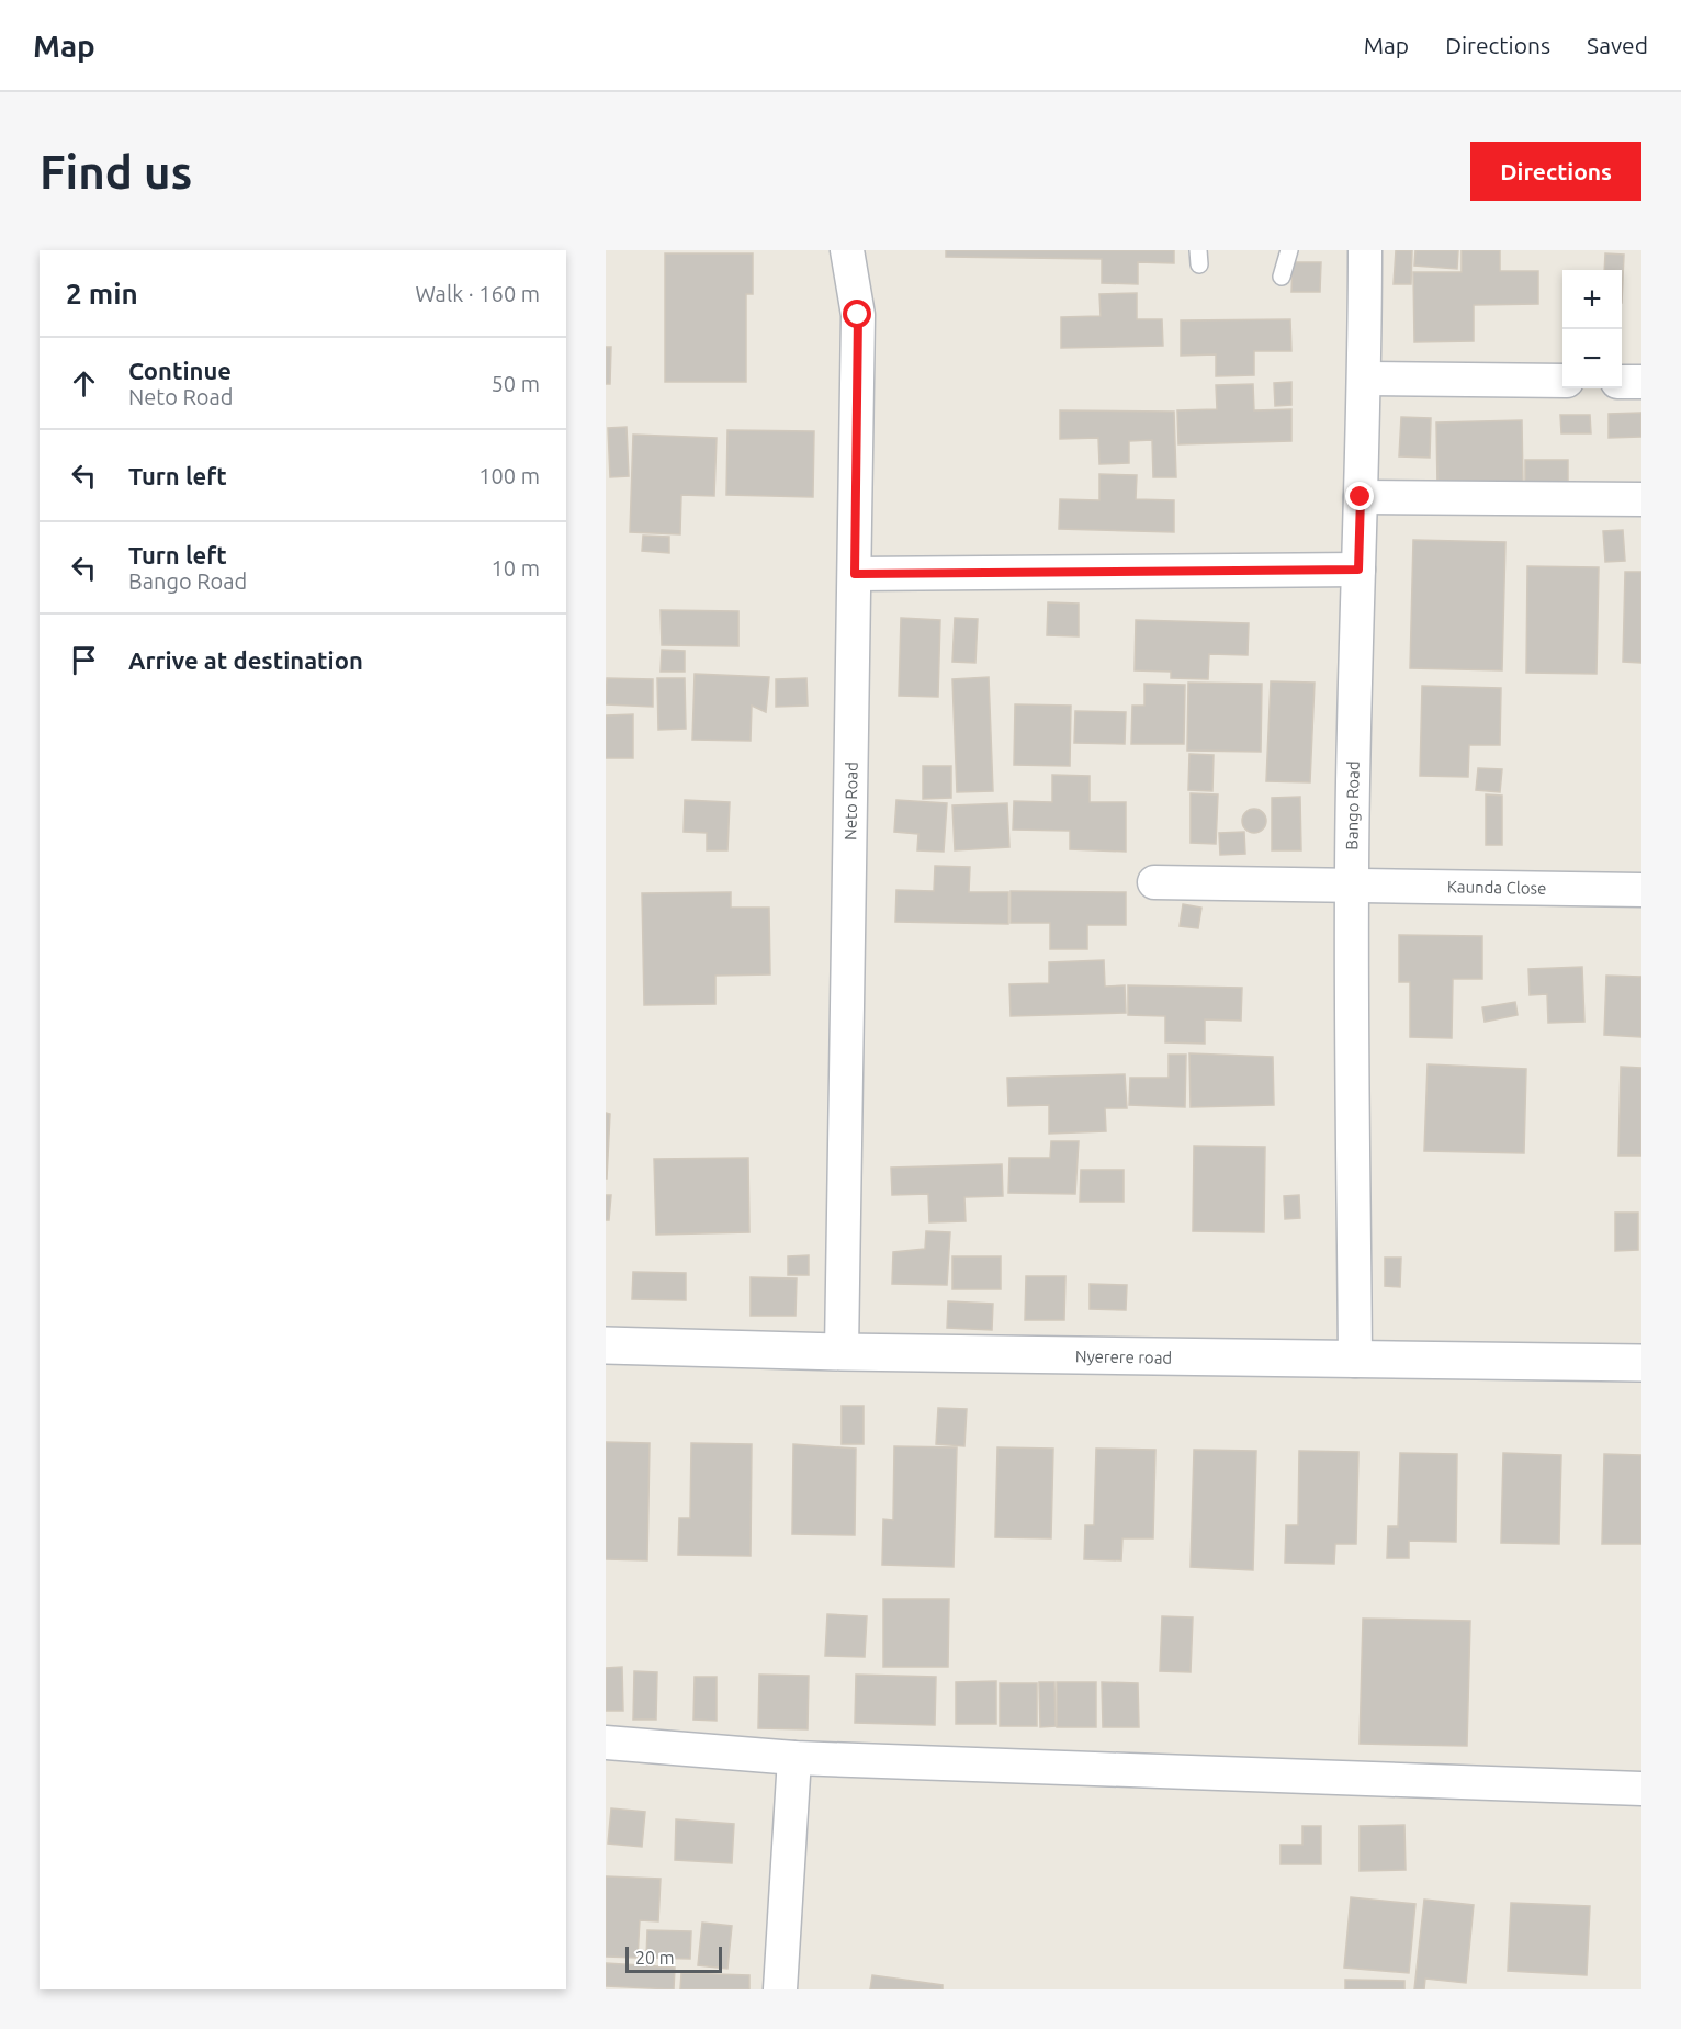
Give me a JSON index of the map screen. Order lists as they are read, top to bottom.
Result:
{
  "streets": {
    "street": [
      "Neto Road",
      "Bango Road",
      "Kaunda Close",
      "Nyerere road"
    ]
  },
  "crossings": [
    ["Neto Road", "Nyerere road"],
    ["Bango Road", "Kaunda Close"],
    ["Bango Road", "Nyerere road"]
  ],
  "scale_bar": "20 m",
  "page": {
    "header": "Map",
    "nav": ["Map", "Directions", "Saved"],
    "buttons": "Directions",
    "title": "Find us",
    "heading": ["2 min", "Walk · 160 m"],
    "map_buttons": ["+", "−"],
    "list": [
      ["Continue", "Neto Road", "50 m"],
      ["Turn left", "100 m"],
      ["Turn left", "Bango Road", "10 m"],
      "Arrive at destination"
    ],
    "scale": "20 m"
  }
}
